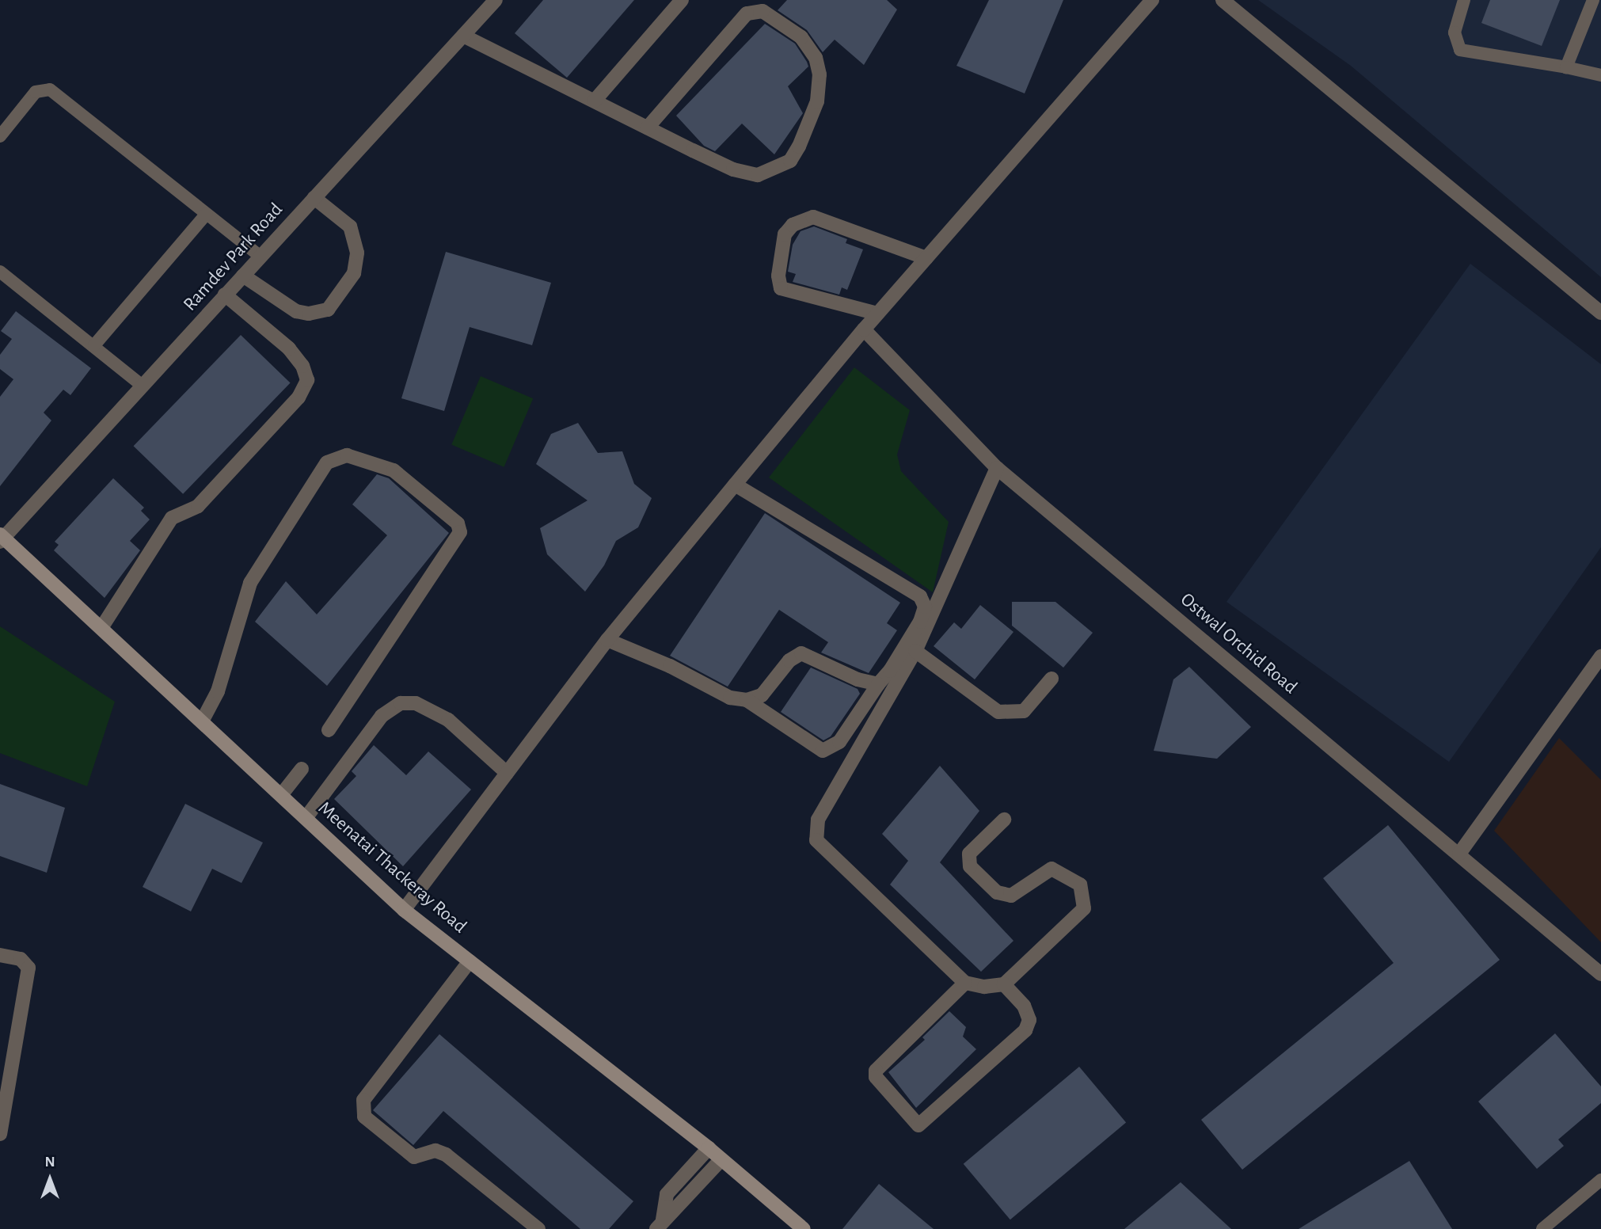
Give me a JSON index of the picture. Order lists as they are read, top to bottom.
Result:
{
  "streets": {
    "street": ["Ramdev Park Road", "Ostwal Orchid Road", "Meenatai Thackeray Road"]
  },
  "crossings": [
    ["Ramdev Park Road", "Meenatai Thackeray Road"]
  ],
  "north": "top"
}
